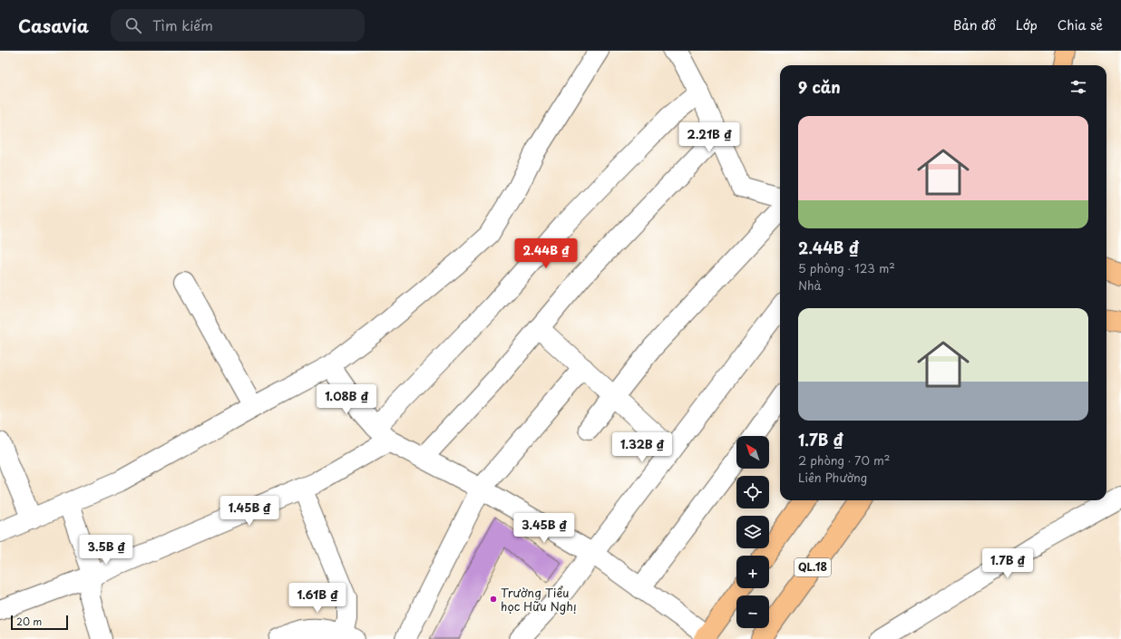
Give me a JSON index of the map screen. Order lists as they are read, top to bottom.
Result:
{
  "streets": {
    "main road": ["QL.18"]
  },
  "places": ["Trường Tiểu học Hữu Nghị"],
  "scale_bar": "20 m",
  "north": "top left",
  "page": {
    "header": "Casavia",
    "search": "Tìm kiếm",
    "nav": ["Bản đồ", "Lớp", "Chia sẻ"],
    "heading": "9 căn",
    "list": [
      {
        "name": "2.44B ₫",
        "note": "5 phòng · 123 m² · Nhà"
      },
      {
        "name": "1.7B ₫",
        "note": "2 phòng · 70 m² · Liên Phường"
      }
    ],
    "price": [
      "2.21B ₫",
      "2.44B ₫",
      "1.08B ₫",
      "1.32B ₫",
      "1.45B ₫",
      "3.45B ₫",
      "3.5B ₫",
      "1.7B ₫",
      "1.61B ₫"
    ],
    "map_buttons": ["+", "−"],
    "scale": "20 m"
  }
}
